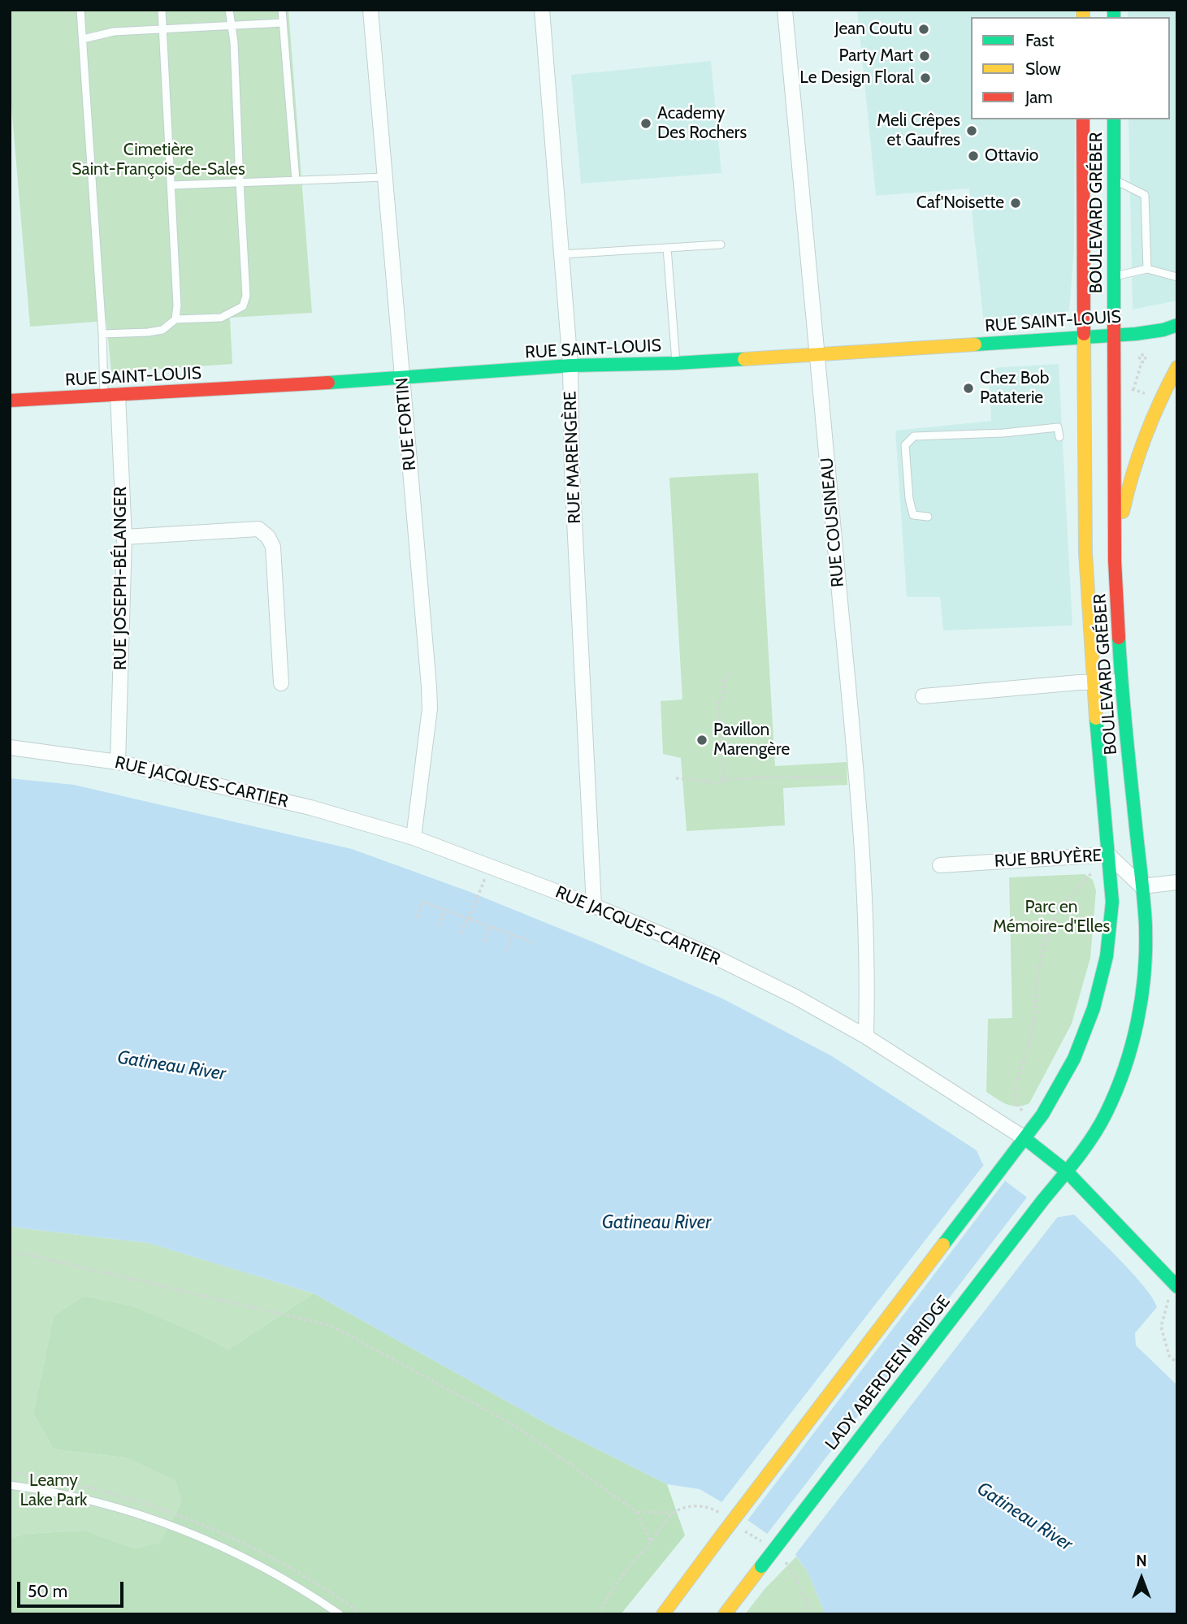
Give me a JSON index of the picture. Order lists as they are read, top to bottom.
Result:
{
  "streets": {
    "main road": [
      "BOULEVARD GRÉBER",
      "RUE SAINT-LOUIS",
      "RUE JACQUES-CARTIER",
      "LADY ABERDEEN BRIDGE"
    ],
    "street": [
      "RUE FORTIN",
      "RUE MARENGÈRE",
      "RUE COUSINEAU",
      "RUE JOSEPH-BÉLANGER",
      "RUE BRUYÈRE"
    ]
  },
  "crossings": [
    ["BOULEVARD GRÉBER", "RUE SAINT-LOUIS"],
    ["BOULEVARD GRÉBER", "RUE JACQUES-CARTIER"],
    ["BOULEVARD GRÉBER", "RUE BRUYÈRE"],
    ["BOULEVARD GRÉBER", "LADY ABERDEEN BRIDGE"],
    ["RUE SAINT-LOUIS", "RUE FORTIN"],
    ["RUE SAINT-LOUIS", "RUE MARENGÈRE"],
    ["RUE SAINT-LOUIS", "RUE COUSINEAU"],
    ["RUE SAINT-LOUIS", "RUE JOSEPH-BÉLANGER"],
    ["RUE FORTIN", "RUE JACQUES-CARTIER"],
    ["RUE MARENGÈRE", "RUE JACQUES-CARTIER"],
    ["RUE COUSINEAU", "RUE JACQUES-CARTIER"],
    ["RUE JOSEPH-BÉLANGER", "RUE JACQUES-CARTIER"]
  ],
  "water": ["Gatineau River"],
  "parks": ["Cimetière Saint-François-de-Sales", "Parc en Mémoire-d'Elles", "Leamy Lake Park"],
  "places": [
    "Jean Coutu",
    "Party Mart",
    "Le Design Floral",
    "Academy Des Rochers",
    "Meli Crêpes et Gaufres",
    "Ottavio",
    "Caf'Noisette",
    "Chez Bob Pataterie",
    "Pavillon Marengère"
  ],
  "legend": ["Fast", "Slow", "Jam"],
  "scale_bar": "50 m",
  "north": "top"
}
